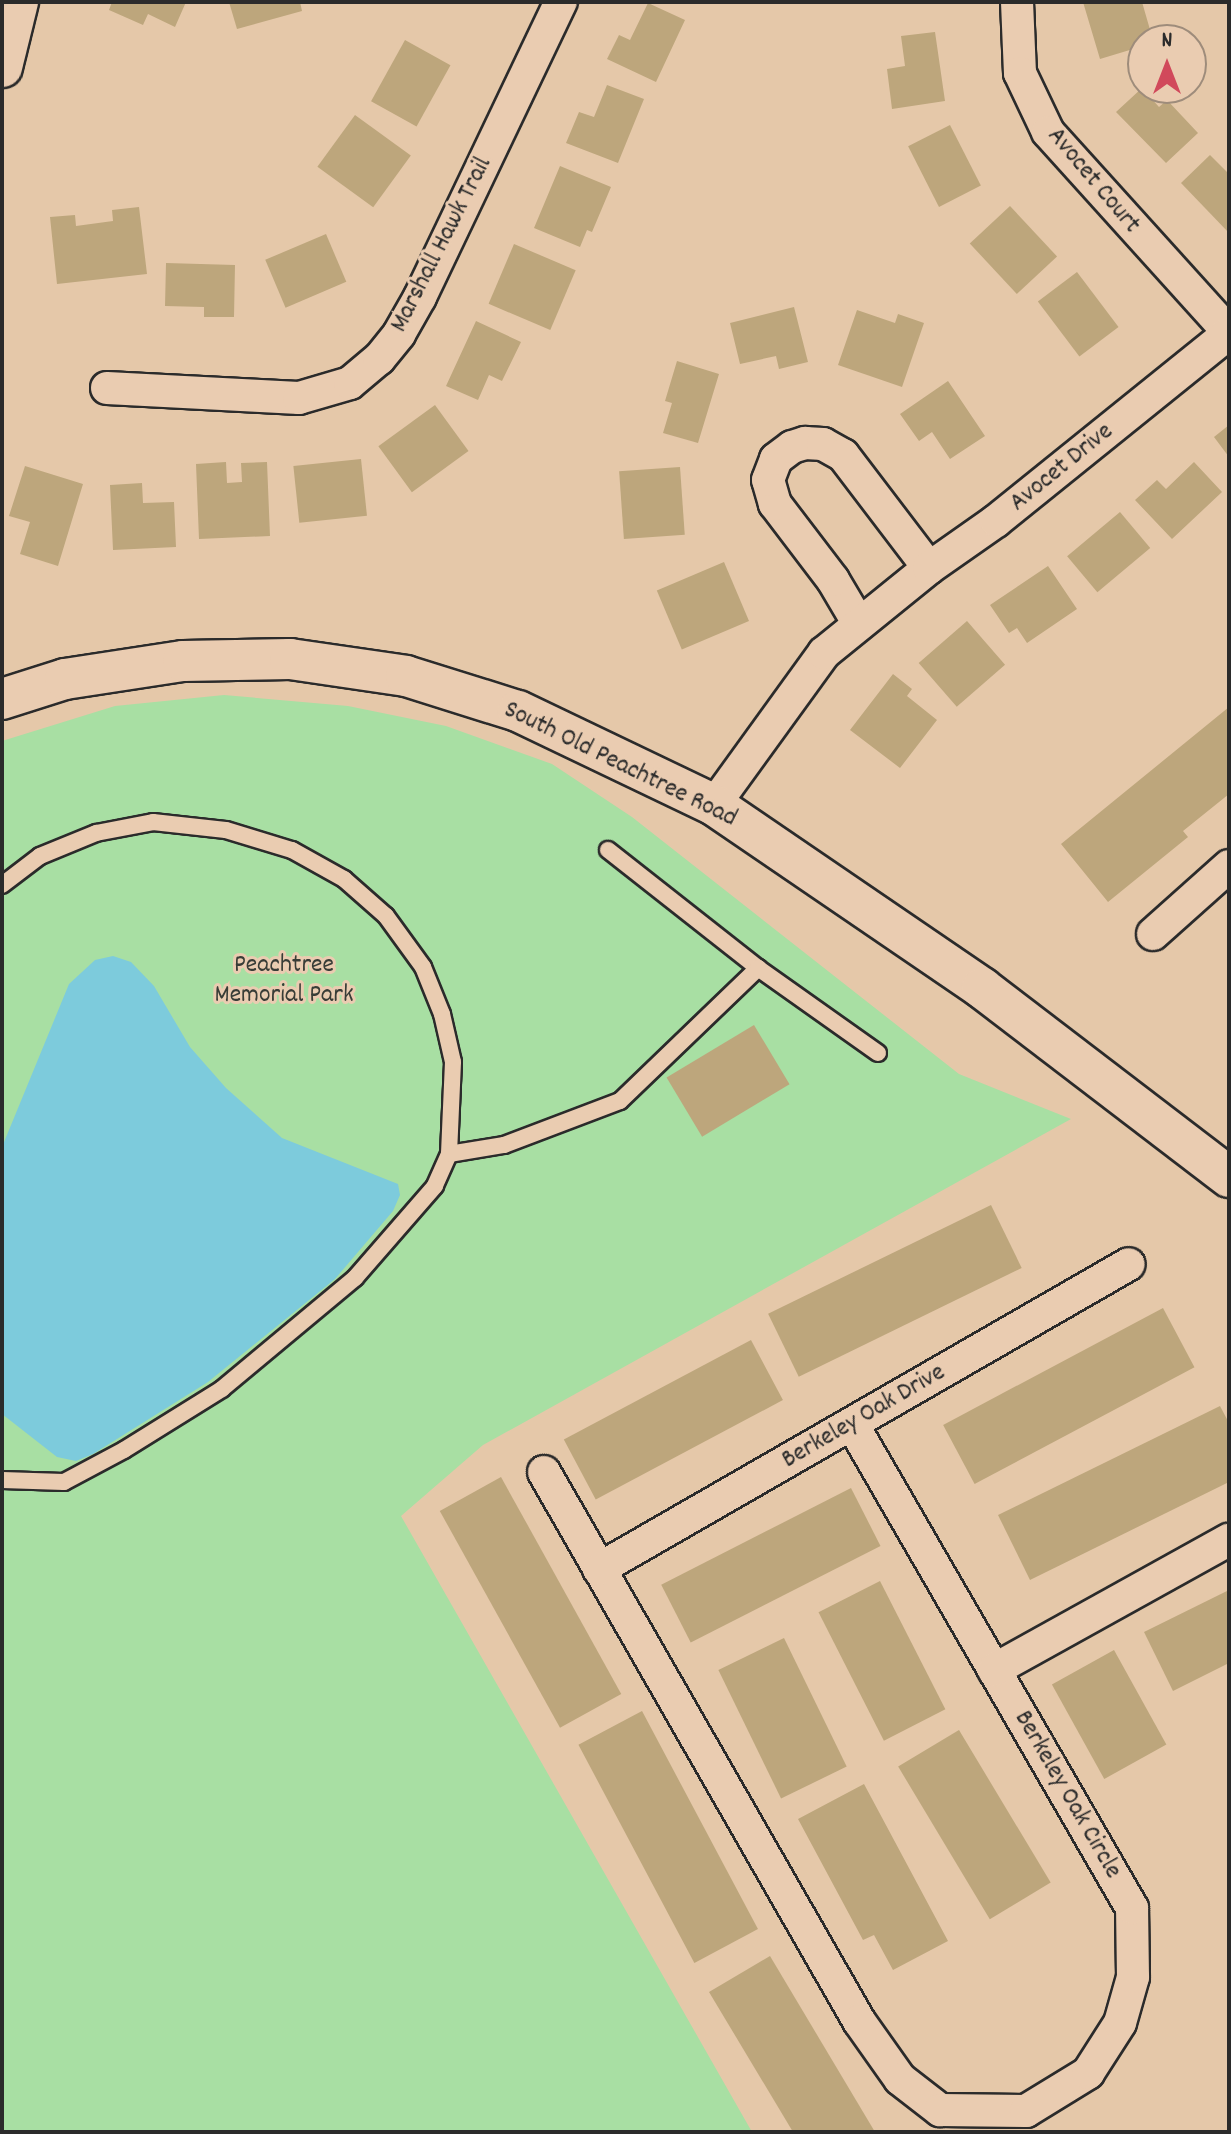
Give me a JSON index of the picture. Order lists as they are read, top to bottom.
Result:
{
  "streets": {
    "street": [
      "Avocet Court",
      "Marshall Hawk Trail",
      "Avocet Drive",
      "South Old Peachtree Road",
      "Berkeley Oak Drive",
      "Berkeley Oak Circle"
    ]
  },
  "crossings": [
    ["Avocet Court", "Avocet Drive"],
    ["Avocet Drive", "South Old Peachtree Road"],
    ["Berkeley Oak Drive", "Berkeley Oak Circle"]
  ],
  "parks": ["Peachtree Memorial Park"],
  "north": "top"
}
